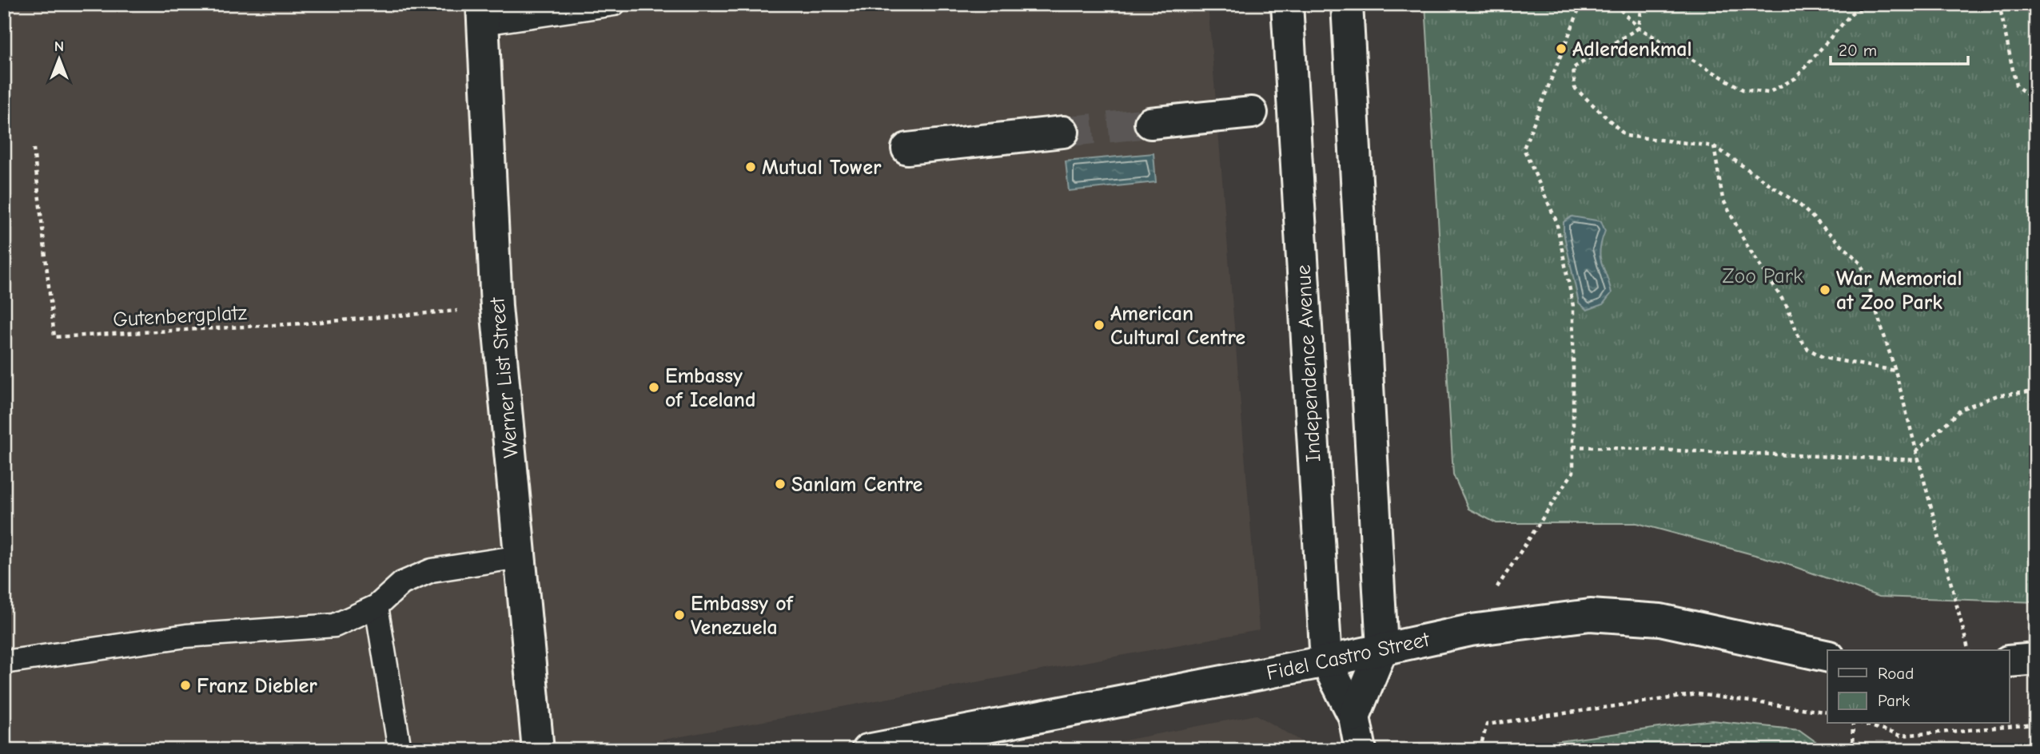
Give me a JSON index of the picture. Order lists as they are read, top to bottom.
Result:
{
  "streets": {
    "main road": ["Independence Avenue", "Werner List Street", "Fidel Castro Street"],
    "path": ["Gutenbergplatz"]
  },
  "crossings": [
    ["Gutenbergplatz", "Werner List Street"],
    ["Independence Avenue", "Fidel Castro Street"]
  ],
  "parks": ["Zoo Park"],
  "places": [
    "Adlerdenkmal",
    "Mutual Tower",
    "War Memorial at Zoo Park",
    "American Cultural Centre",
    "Embassy of Iceland",
    "Sanlam Centre",
    "Embassy of Venezuela",
    "Franz Diebler"
  ],
  "legend": ["Road", "Park"],
  "scale_bar": "20 m",
  "north": "top"
}
